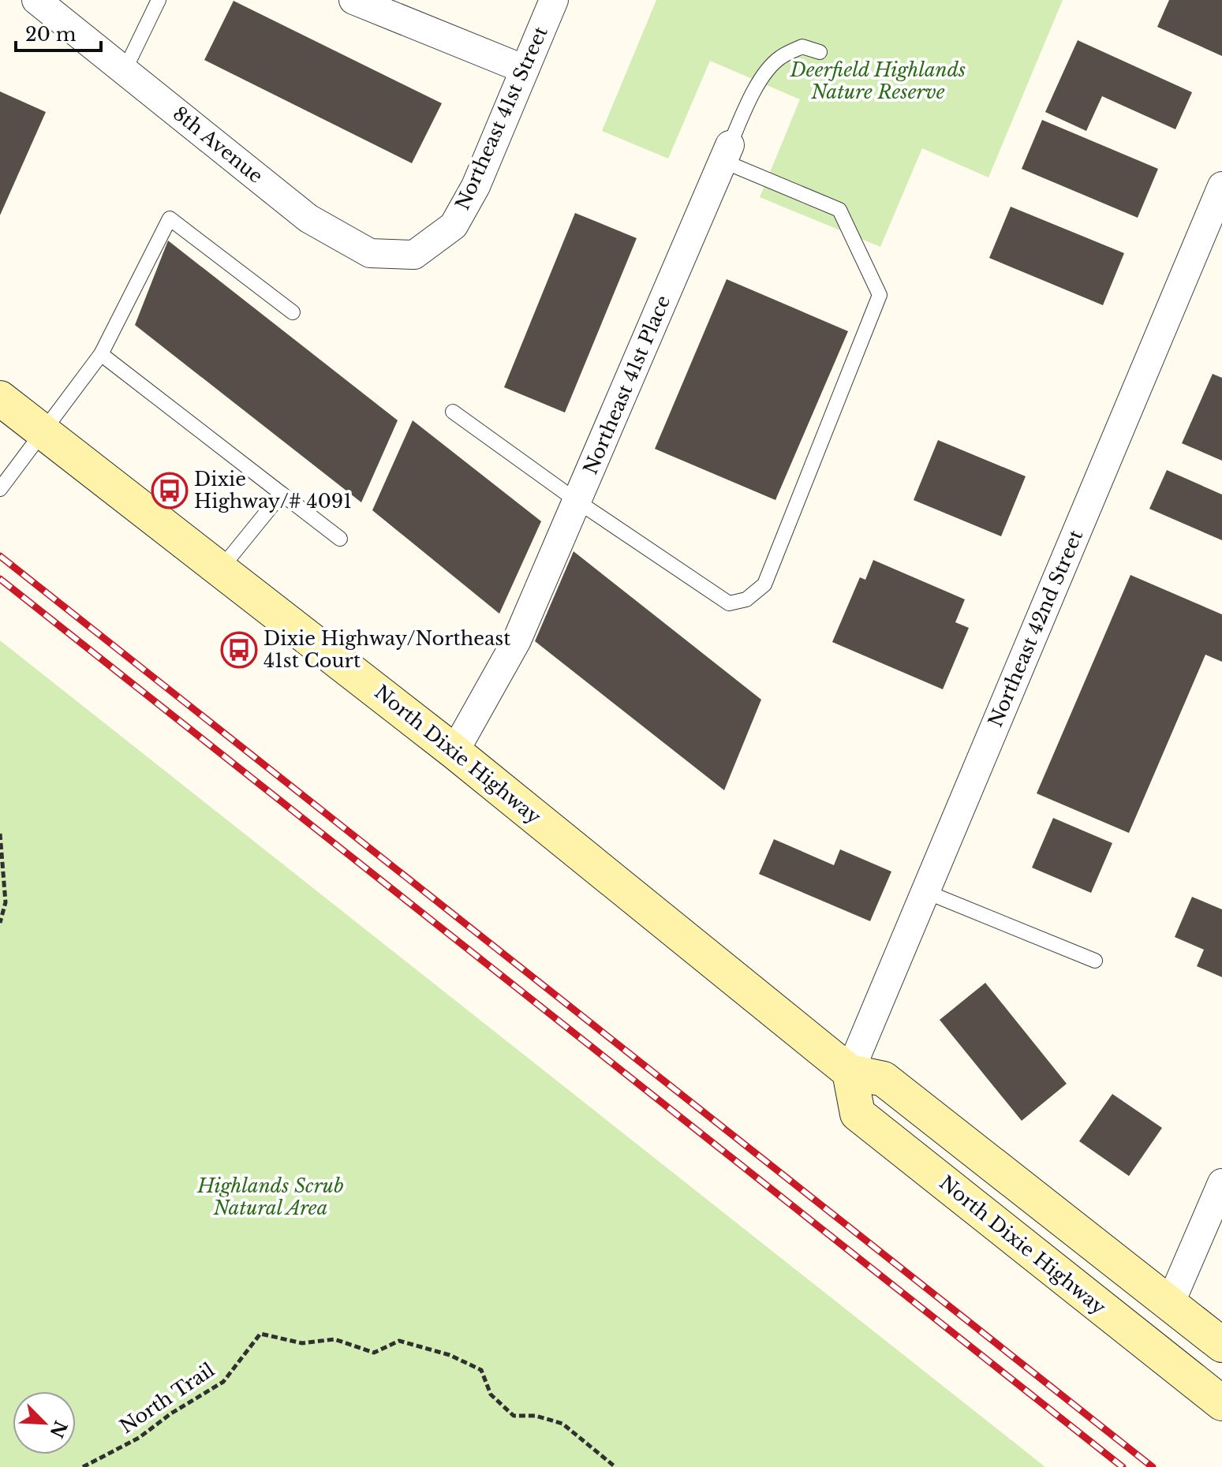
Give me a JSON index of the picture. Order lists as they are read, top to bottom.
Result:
{
  "streets": {
    "main road": ["North Dixie Highway"],
    "street": [
      "Northeast 41st Street",
      "8th Avenue",
      "Northeast 41st Place",
      "Northeast 42nd Street"
    ],
    "path": ["North Trail"]
  },
  "crossings": [
    ["Northeast 41st Street", "8th Avenue"],
    ["Northeast 41st Place", "North Dixie Highway"],
    ["Northeast 42nd Street", "North Dixie Highway"]
  ],
  "parks": ["Deerfield Highlands Nature Reserve", "Highlands Scrub Natural Area"],
  "places": {
    "bus stop": ["Dixie Highway/# 4091", "Dixie Highway/Northeast 41st Court"]
  },
  "scale_bar": "20 m",
  "north": "bottom right"
}
